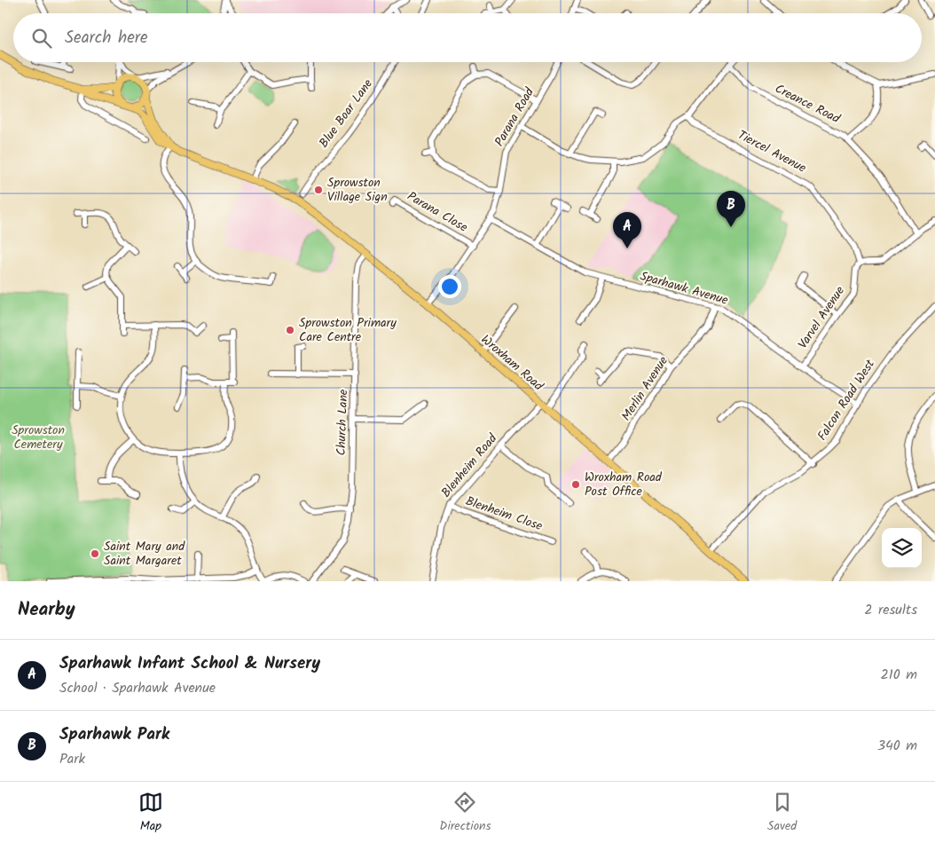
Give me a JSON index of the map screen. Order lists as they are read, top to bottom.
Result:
{
  "streets": {
    "main road": ["Wroxham Road"],
    "street": [
      "Creance Road",
      "Blue Boar Lane",
      "Parana Road",
      "Tiercel Avenue",
      "Parana Close",
      "Sparhawk Avenue",
      "Varvel Avenue",
      "Merlin Avenue",
      "Falcon Road West",
      "Church Lane",
      "Blenheim Road",
      "Blenheim Close"
    ]
  },
  "crossings": [
    ["Parana Road", "Parana Close"],
    ["Parana Road", "Sparhawk Avenue"],
    ["Parana Road", "Wroxham Road"],
    ["Tiercel Avenue", "Varvel Avenue"],
    ["Sparhawk Avenue", "Varvel Avenue"],
    ["Sparhawk Avenue", "Merlin Avenue"],
    ["Sparhawk Avenue", "Falcon Road West"],
    ["Wroxham Road", "Merlin Avenue"],
    ["Wroxham Road", "Falcon Road West"],
    ["Wroxham Road", "Church Lane"],
    ["Wroxham Road", "Blenheim Road"],
    ["Blenheim Road", "Blenheim Close"]
  ],
  "parks": ["Sprowston Cemetery"],
  "places": [
    "Sprowston Village Sign",
    "Sprowston Primary Care Centre",
    "Wroxham Road Post Office",
    "Saint Mary and Saint Margaret"
  ],
  "page": {
    "search": "Search here",
    "pins": ["B", "A"],
    "heading": ["Nearby", "2 results"],
    "list": [
      {
        "mark": "A",
        "name": "Sparhawk Infant School & Nursery",
        "note": "School · Sparhawk Avenue",
        "value": "210 m"
      },
      {
        "mark": "B",
        "name": "Sparhawk Park",
        "note": "Park",
        "value": "340 m"
      }
    ],
    "nav": ["Map", "Directions", "Saved"]
  }
}
